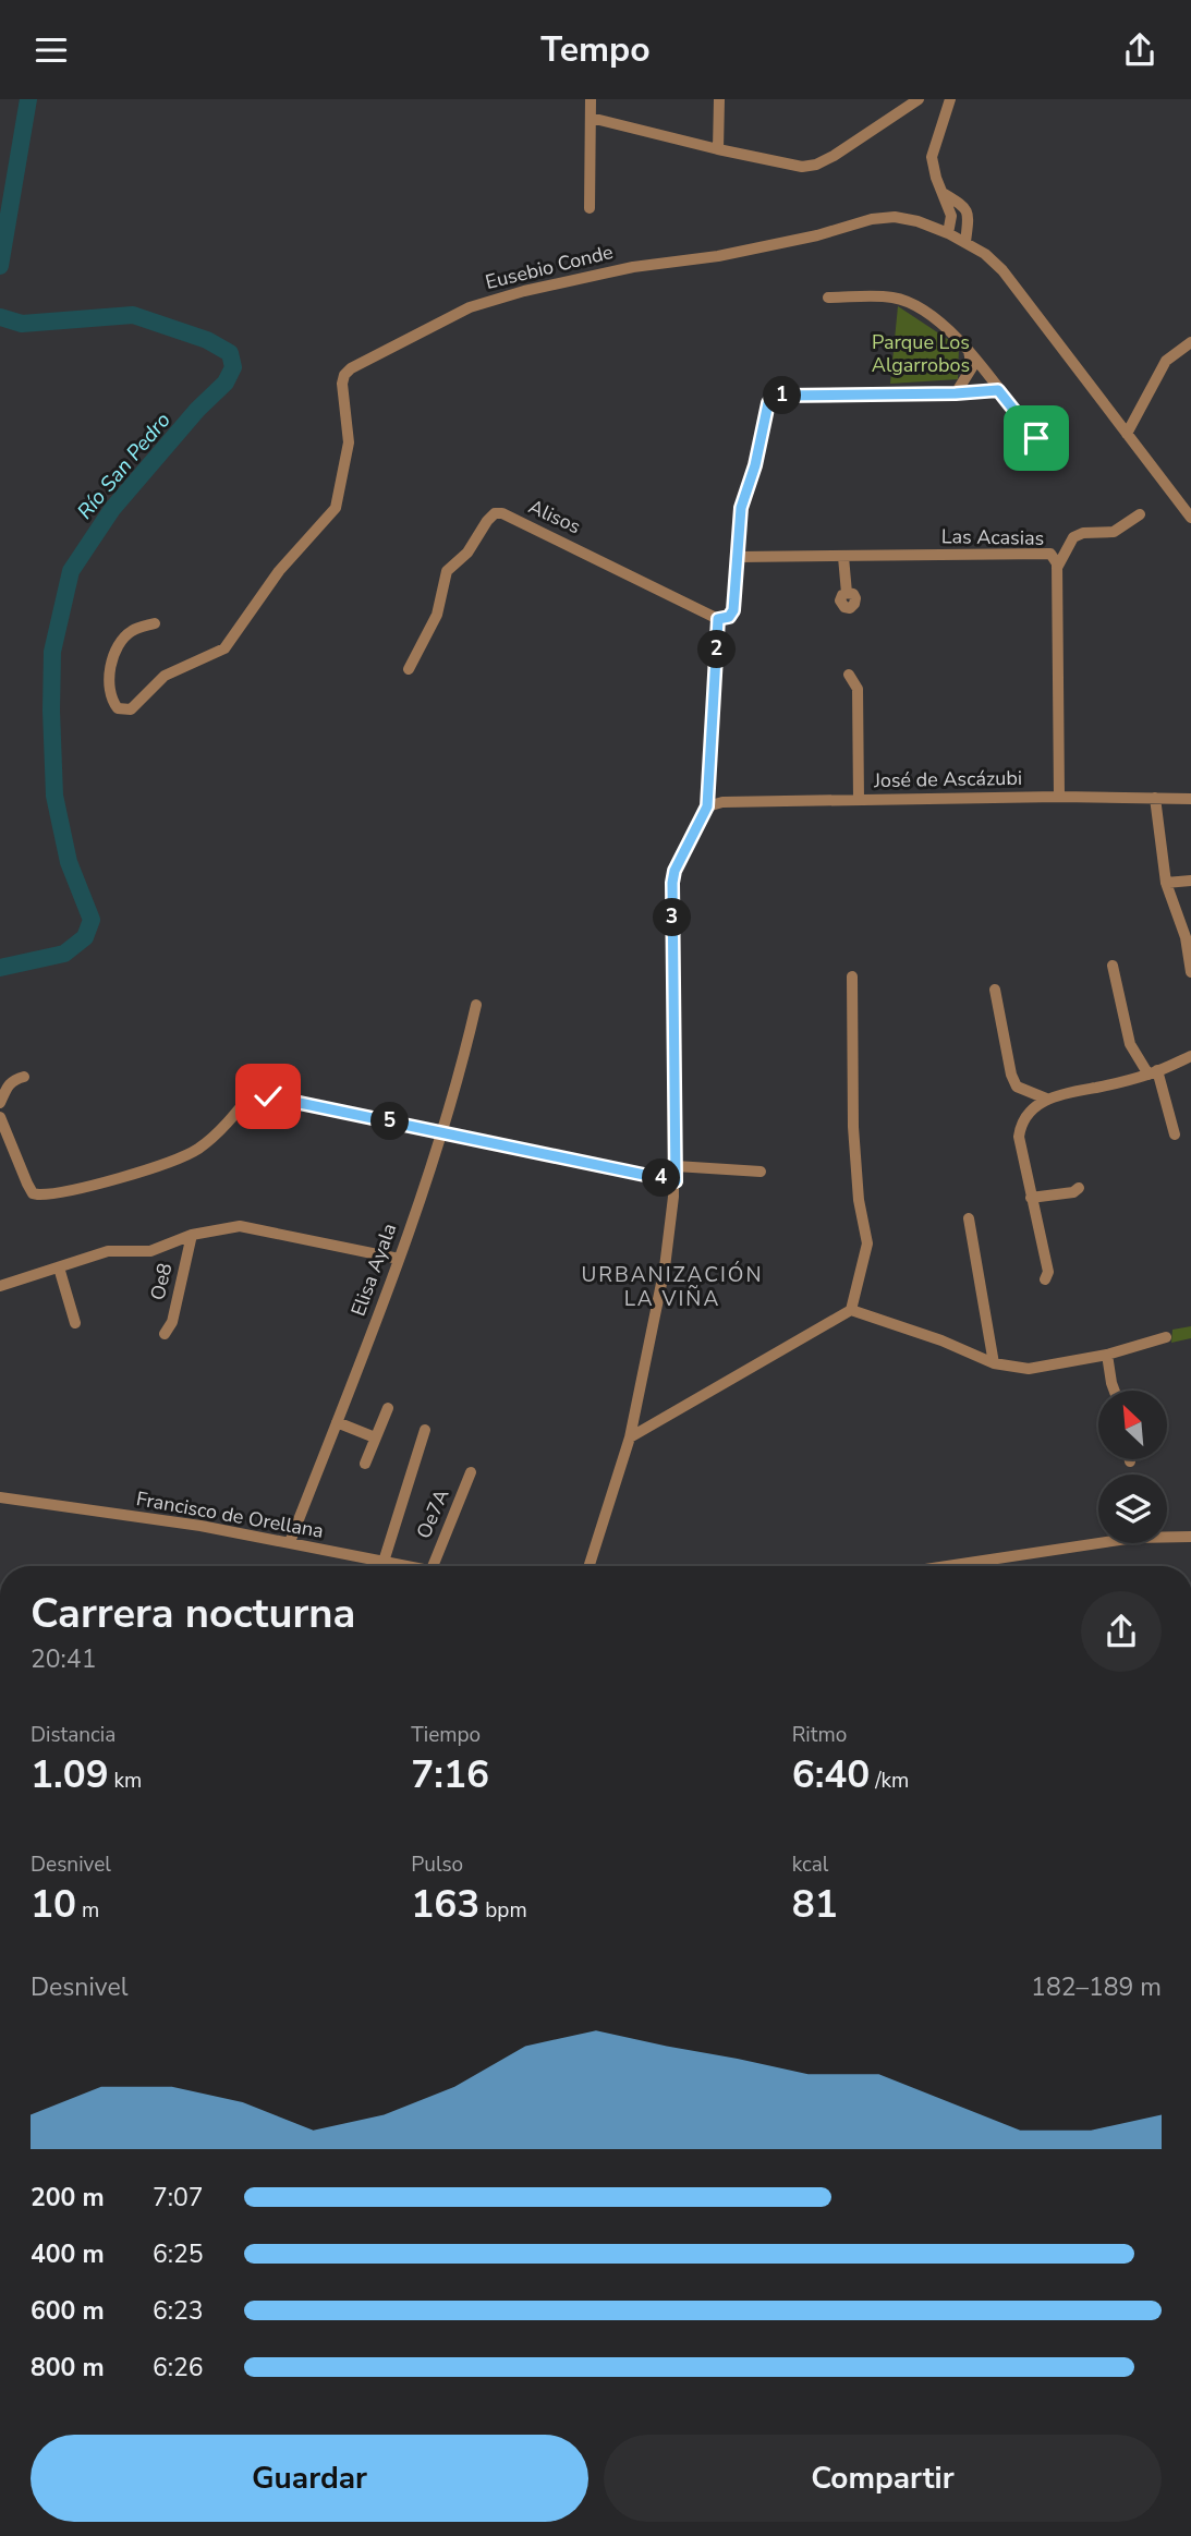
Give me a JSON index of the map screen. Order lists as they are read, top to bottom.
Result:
{
  "streets": {
    "street": [
      "Eusebio Conde",
      "Alisos",
      "Las Acasias",
      "José de Ascázubi",
      "Elisa Ayala",
      "Oe8",
      "Oe7A",
      "Francisco de Orellana"
    ]
  },
  "crossings": [
    ["Las Acasias", "José de Ascázubi"],
    ["Elisa Ayala", "Francisco de Orellana"]
  ],
  "districts": ["URBANIZACIÓN LA VIÑA"],
  "water": ["Río San Pedro"],
  "parks": ["Parque Los Algarrobos"],
  "north": "top left",
  "page": {
    "header": "Tempo",
    "pins": [
      "1",
      "2",
      "3",
      "5",
      "4"
    ],
    "heading": ["Carrera nocturna", "20:41"],
    "stats": [
      ["Distancia", "1.09 km"],
      ["Tiempo", "7:16"],
      ["Ritmo", "6:40 /km"],
      ["Desnivel", "10 m"],
      ["Pulso", "163 bpm"],
      ["kcal", "81"]
    ],
    "chart": ["Desnivel", "182–189 m"],
    "list": [
      {
        "name": "200 m",
        "note": "7:07"
      },
      {
        "name": "400 m",
        "note": "6:25"
      },
      {
        "name": "600 m",
        "note": "6:23"
      },
      {
        "name": "800 m",
        "note": "6:26"
      }
    ],
    "buttons": ["Guardar", "Compartir"]
  }
}
